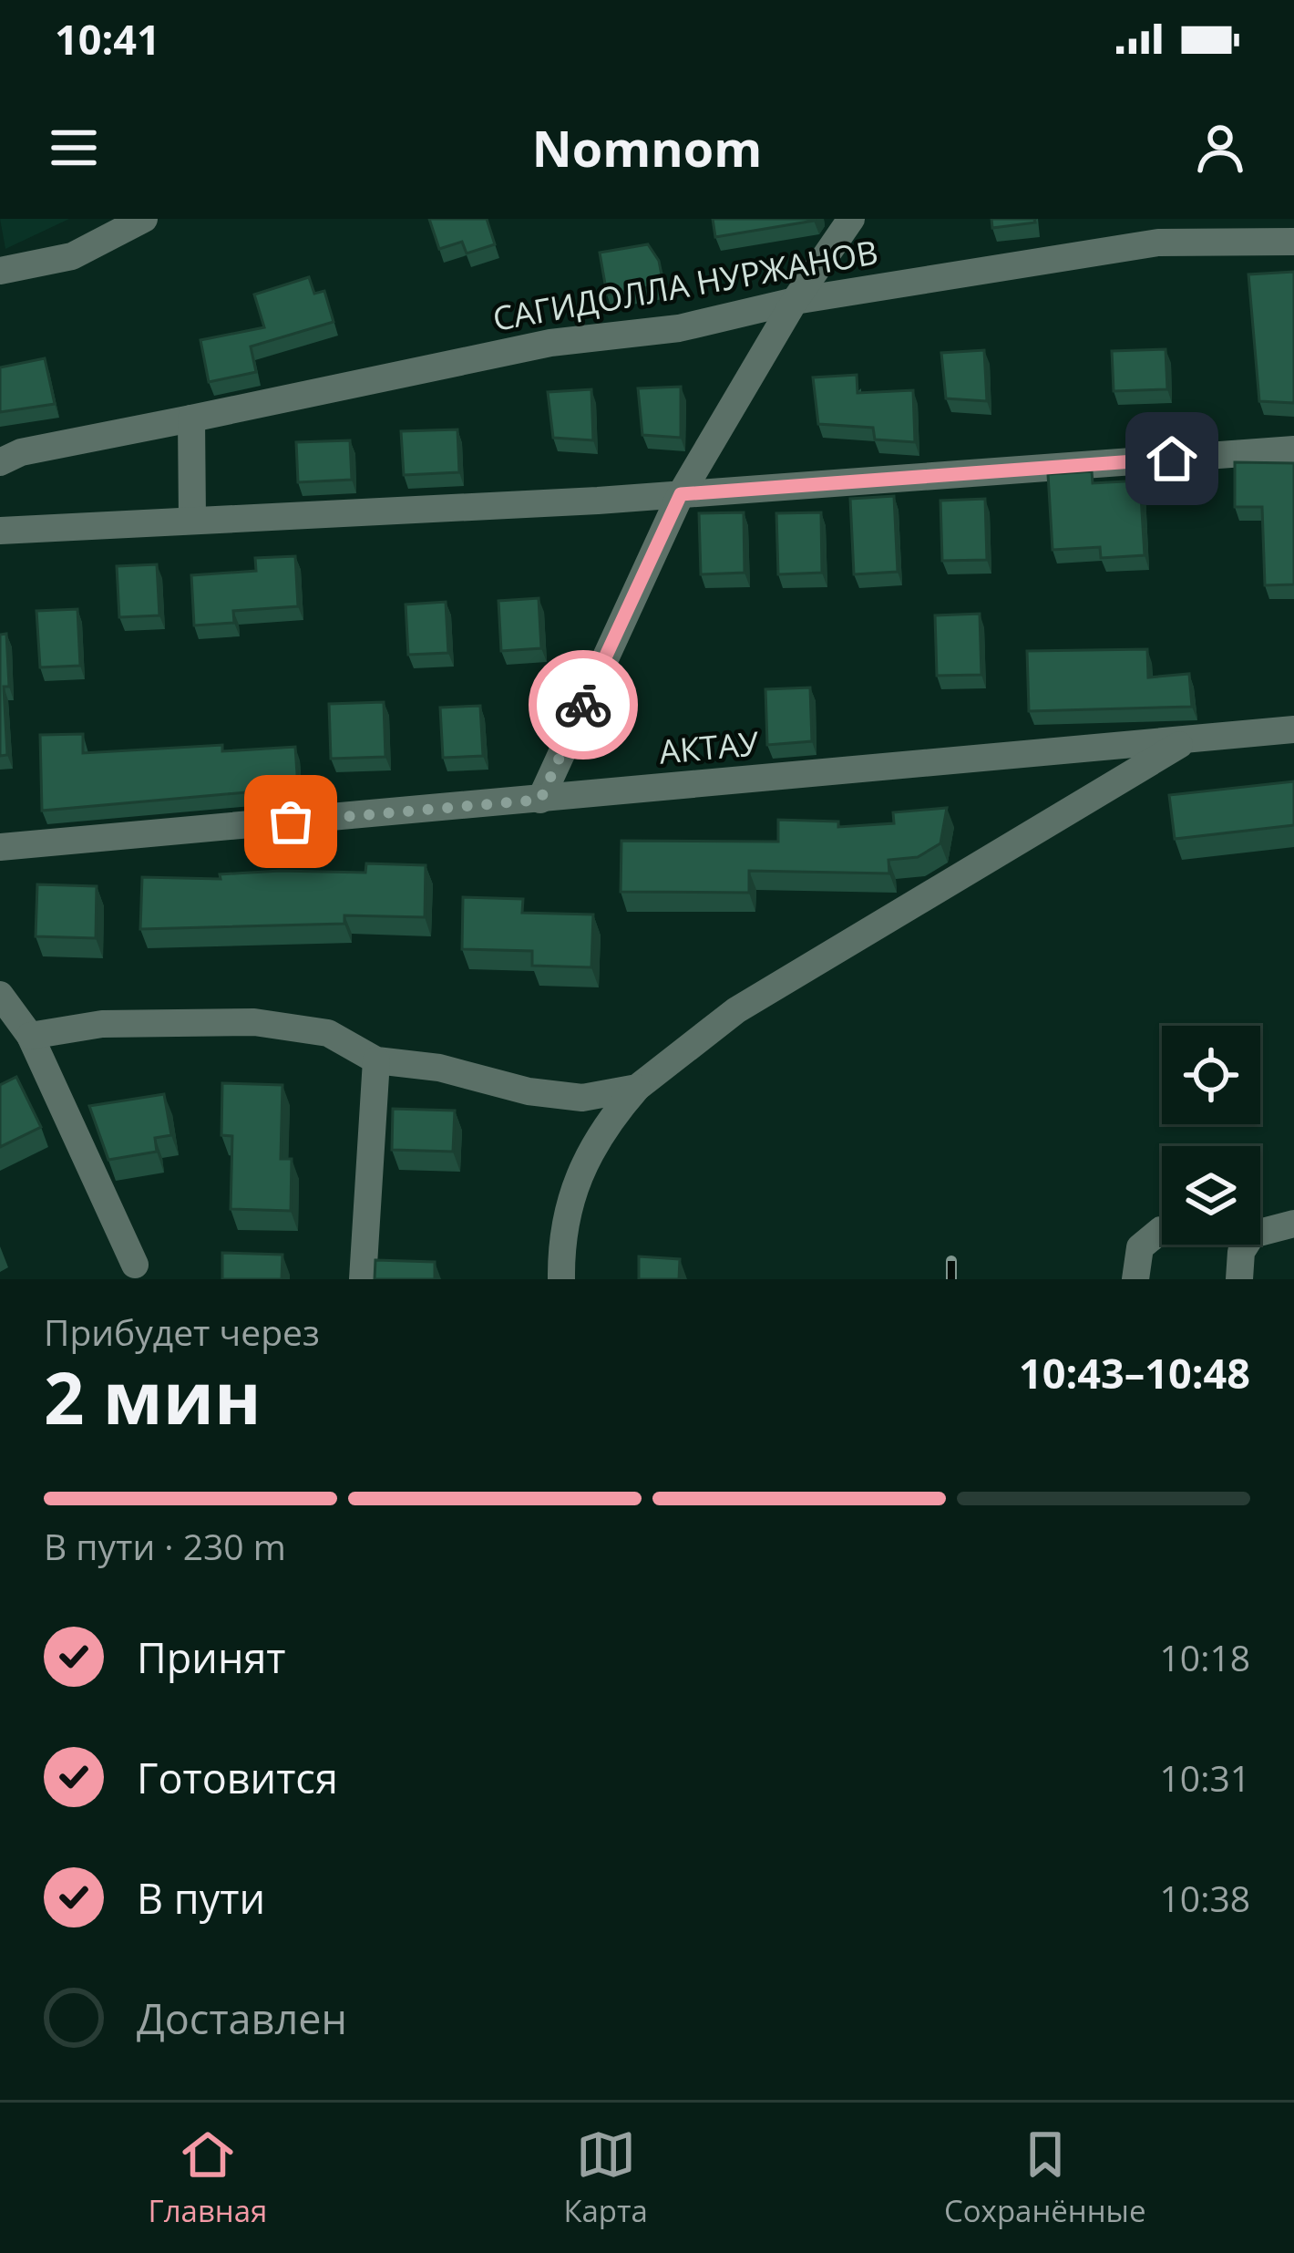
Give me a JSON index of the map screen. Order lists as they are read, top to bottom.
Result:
{
  "streets": {
    "street": ["САГИДОЛЛА НУРЖАНОВ", "АКТАУ"]
  },
  "page": {
    "status": "10:41",
    "header": "Nomnom",
    "heading": ["2 мин", "Прибудет через", "10:43–10:48"],
    "bar": "В пути · 230 m",
    "list": [
      ["Принят", "10:18"],
      ["Готовится", "10:31"],
      ["В пути", "10:38"],
      "Доставлен"
    ],
    "tabs": ["Главная", "Карта", "Сохранённые"]
  }
}
